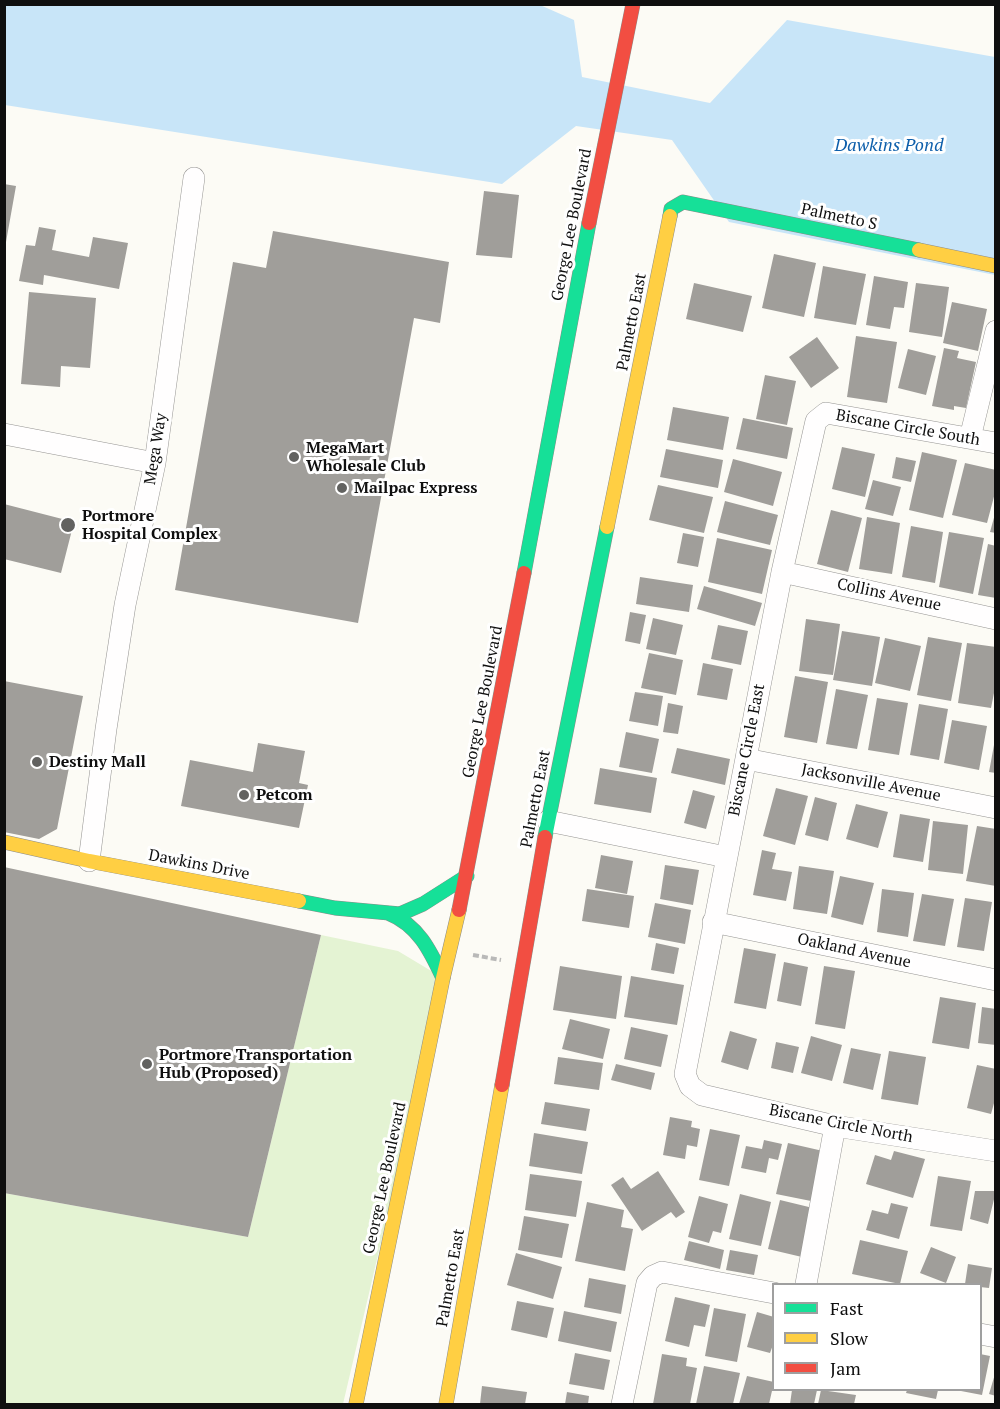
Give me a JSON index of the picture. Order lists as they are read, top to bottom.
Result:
{
  "streets": {
    "main road": [
      "Palmetto S",
      "George Lee Boulevard",
      "Palmetto East",
      "Dawkins Drive"
    ],
    "street": [
      "Biscane Circle South",
      "Mega Way",
      "Collins Avenue",
      "Biscane Circle East",
      "Jacksonville Avenue",
      "Oakland Avenue",
      "Biscane Circle North"
    ]
  },
  "crossings": [
    ["Palmetto S", "Palmetto East"],
    ["George Lee Boulevard", "Dawkins Drive"],
    ["Biscane Circle South", "Biscane Circle East"],
    ["Mega Way", "Dawkins Drive"],
    ["Collins Avenue", "Biscane Circle East"],
    ["Biscane Circle East", "Jacksonville Avenue"],
    ["Biscane Circle East", "Oakland Avenue"],
    ["Biscane Circle East", "Biscane Circle North"]
  ],
  "water": ["Dawkins Pond"],
  "places": [
    "MegaMart Wholesale Club",
    "Mailpac Express",
    "Portmore Hospital Complex",
    "Destiny Mall",
    "Petcom",
    "Portmore Transportation Hub (Proposed)"
  ],
  "legend": ["Fast", "Slow", "Jam"]
}
